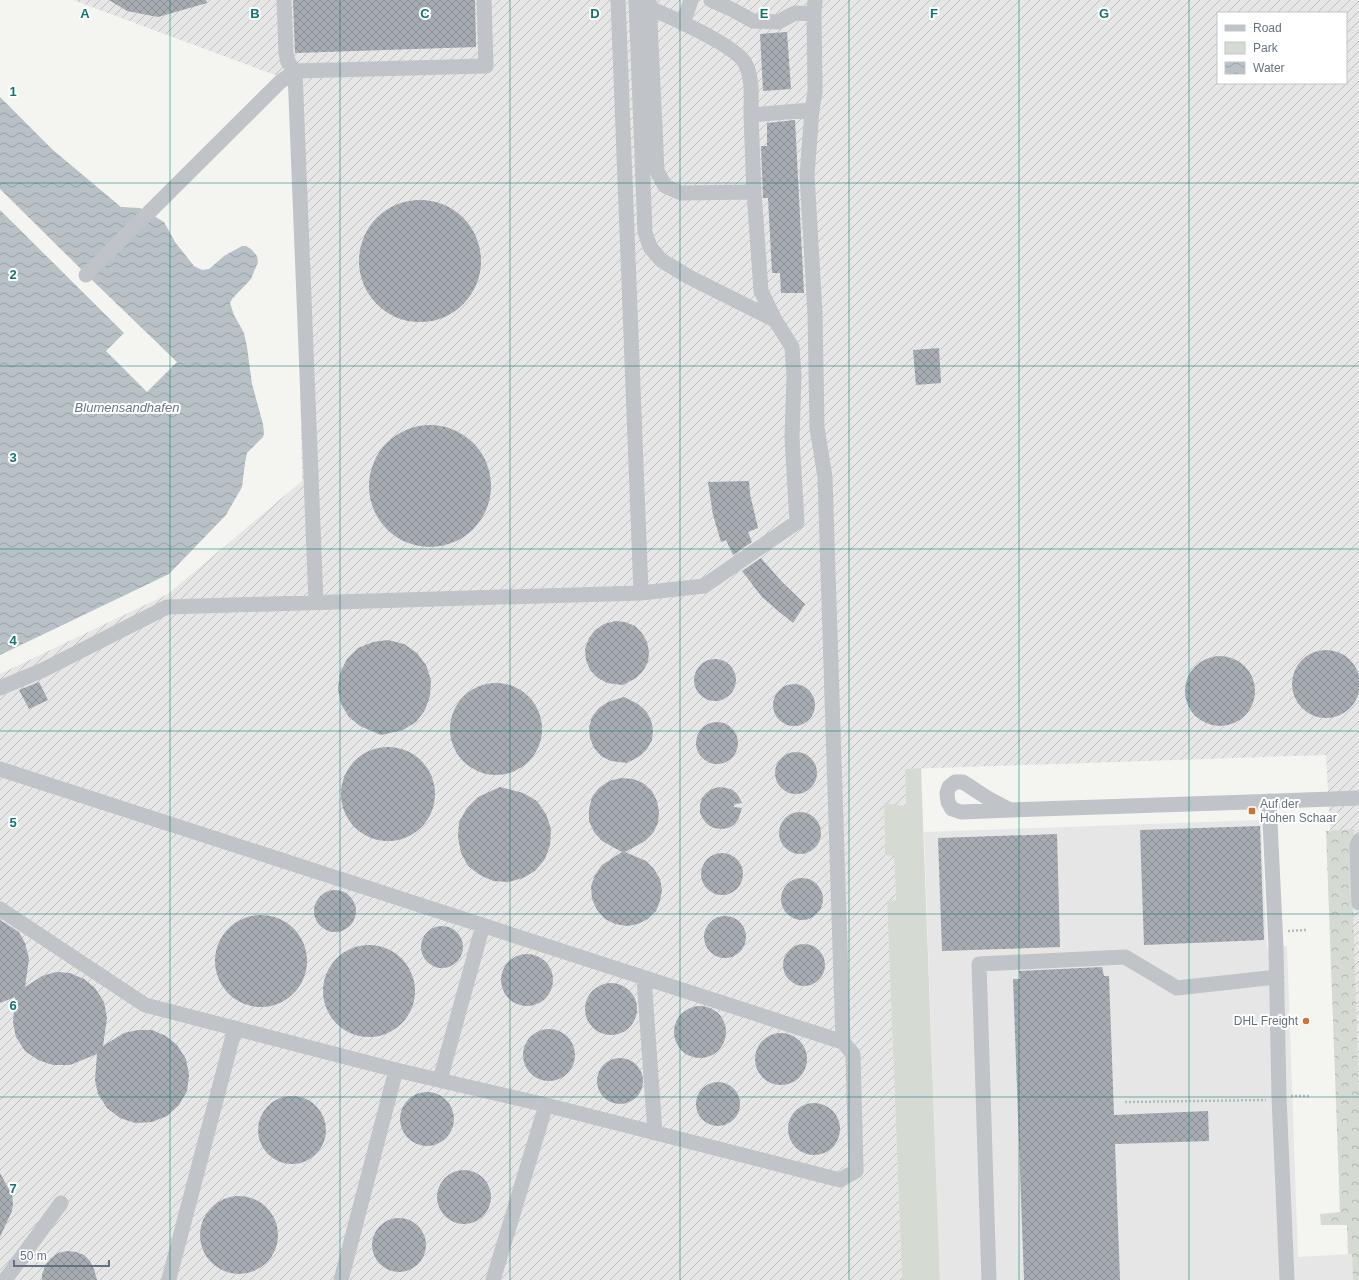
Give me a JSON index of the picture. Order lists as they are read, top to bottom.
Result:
{
  "water": ["Blumensandhafen"],
  "places": {
    "transit": ["Auf der Hohen Schaar"],
    "other": ["DHL Freight"]
  },
  "legend": ["Road", "Park", "Water"],
  "scale_bar": "50 m",
  "grid": {
    "columns": [
      "A",
      "B",
      "C",
      "D",
      "E",
      "F",
      "G"
    ],
    "rows": [
      "1",
      "2",
      "3",
      "4",
      "5",
      "6",
      "7"
    ]
  }
}
